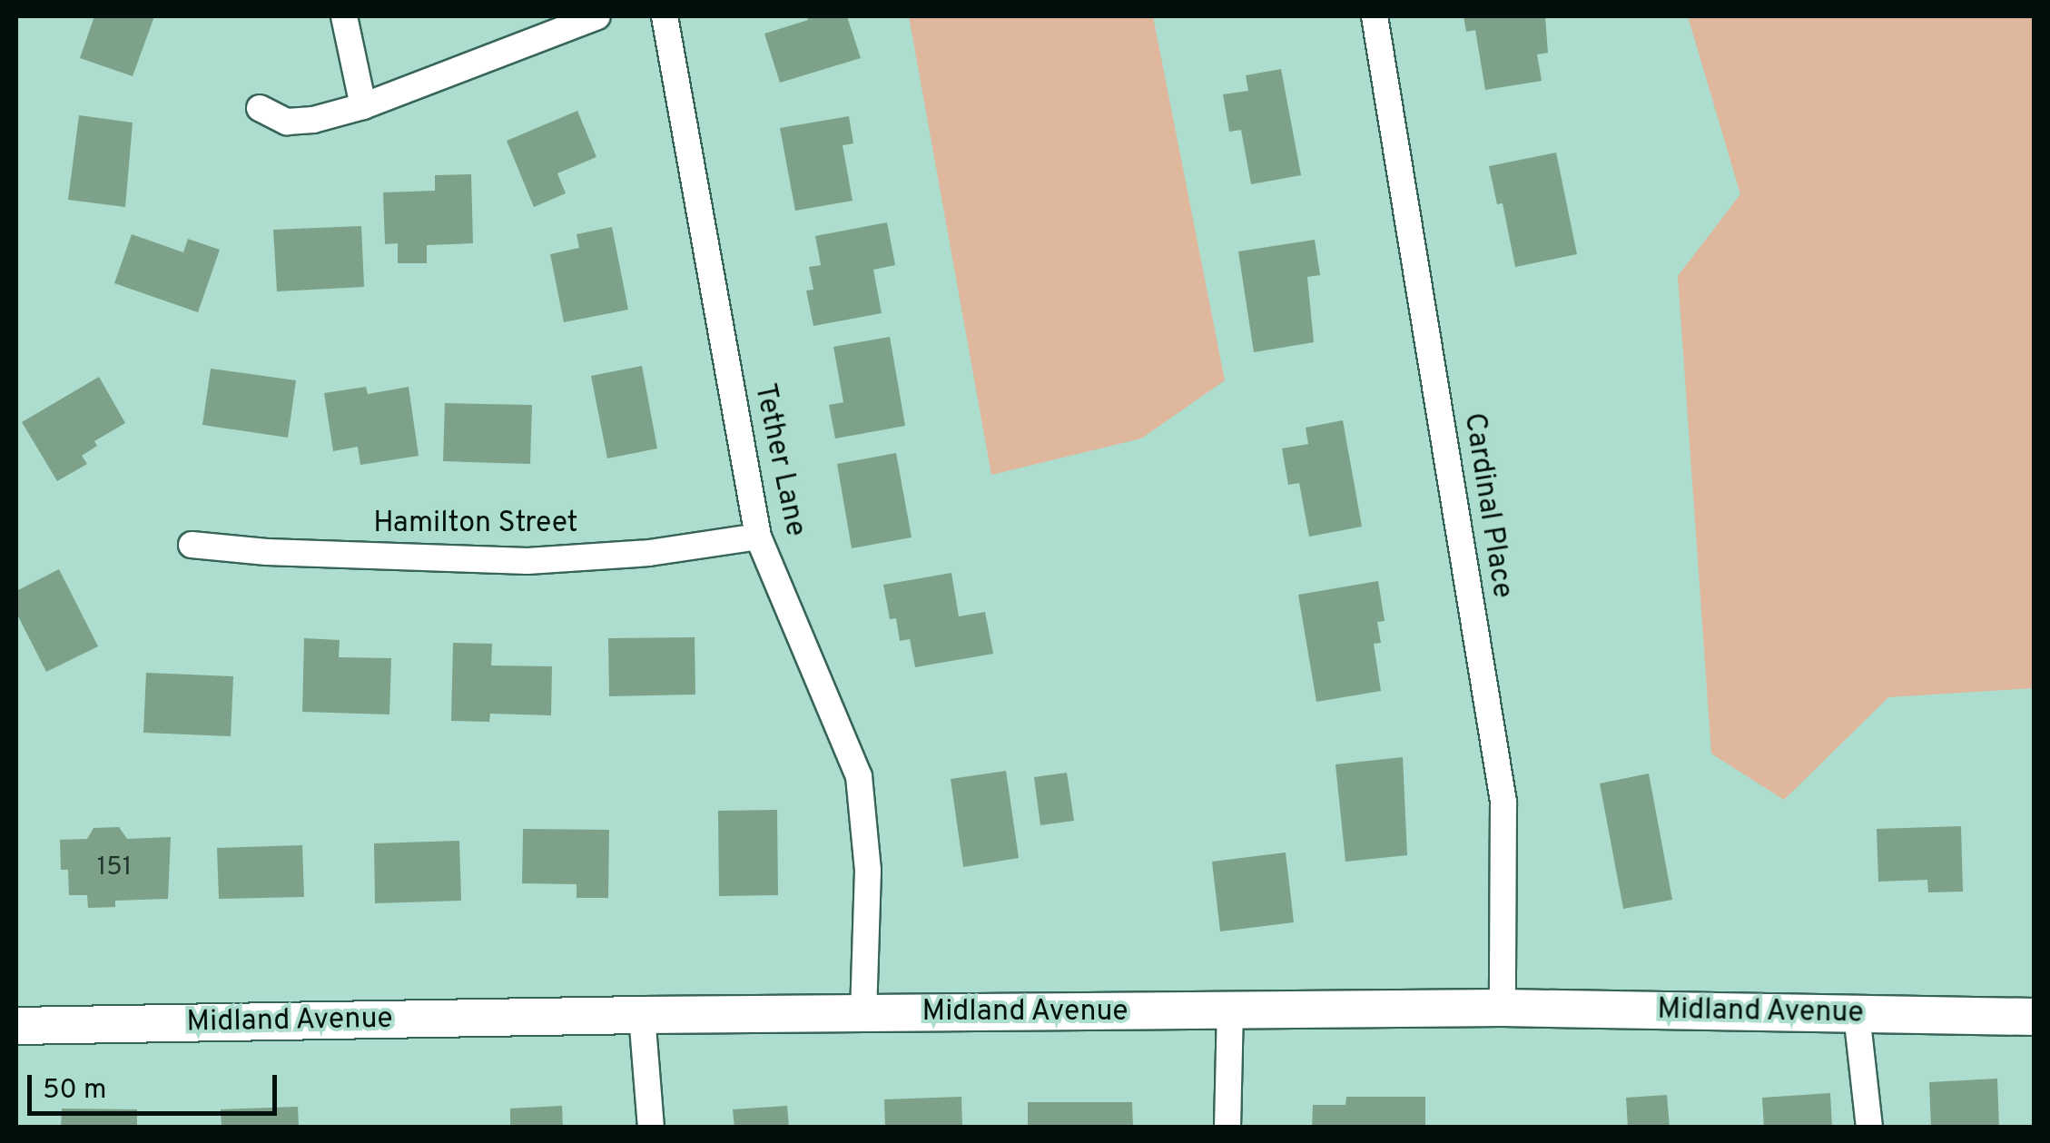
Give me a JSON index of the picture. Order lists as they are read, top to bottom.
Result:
{
  "streets": {
    "street": [
      "Tether Lane",
      "Cardinal Place",
      "Hamilton Street",
      "Midland Avenue"
    ]
  },
  "crossings": [
    ["Tether Lane", "Hamilton Street"],
    ["Tether Lane", "Midland Avenue"],
    ["Cardinal Place", "Midland Avenue"]
  ],
  "house_numbers": ["151"],
  "scale_bar": "50 m"
}
